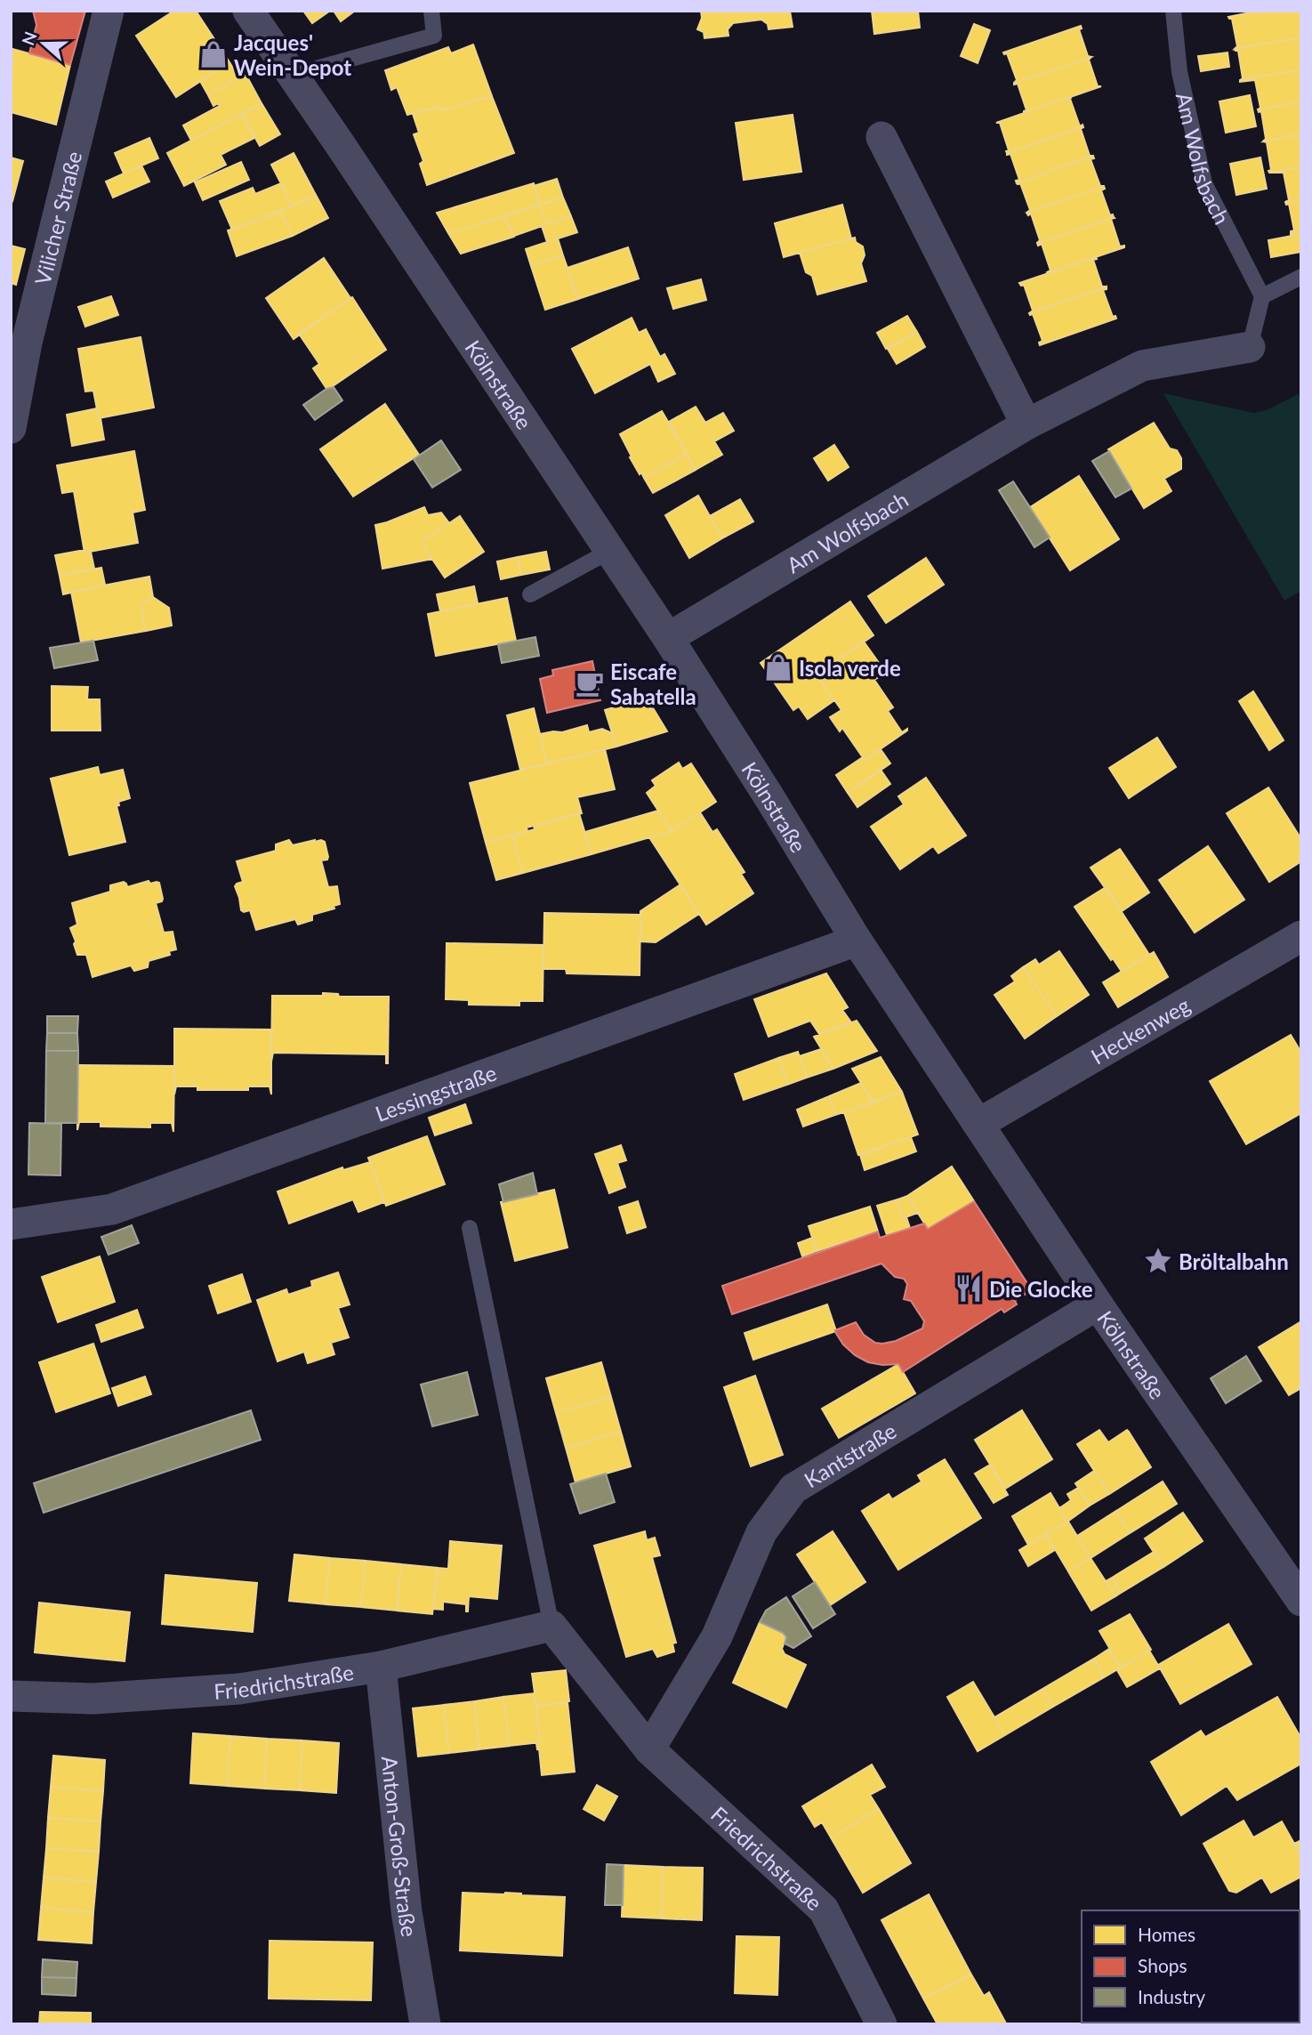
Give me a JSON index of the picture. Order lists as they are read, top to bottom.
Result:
{
  "streets": {
    "street": [
      "Am Wolfsbach",
      "Vilicher Straße",
      "Kölnstraße",
      "Heckenweg",
      "Lessingstraße",
      "Kantstraße",
      "Friedrichstraße",
      "Anton-Groß-Straße"
    ]
  },
  "crossings": [
    ["Am Wolfsbach", "Kölnstraße"],
    ["Kölnstraße", "Heckenweg"],
    ["Kölnstraße", "Lessingstraße"],
    ["Kölnstraße", "Kantstraße"],
    ["Kantstraße", "Friedrichstraße"],
    ["Friedrichstraße", "Anton-Groß-Straße"]
  ],
  "places": {
    "shop": ["Jacques' Wein-Depot", "Isola verde"],
    "cafe": ["Eiscafe Sabatella"],
    "place": ["Bröltalbahn"],
    "restaurant": ["Die Glocke"]
  },
  "legend": ["Homes", "Shops", "Industry"],
  "north": "left"
}
